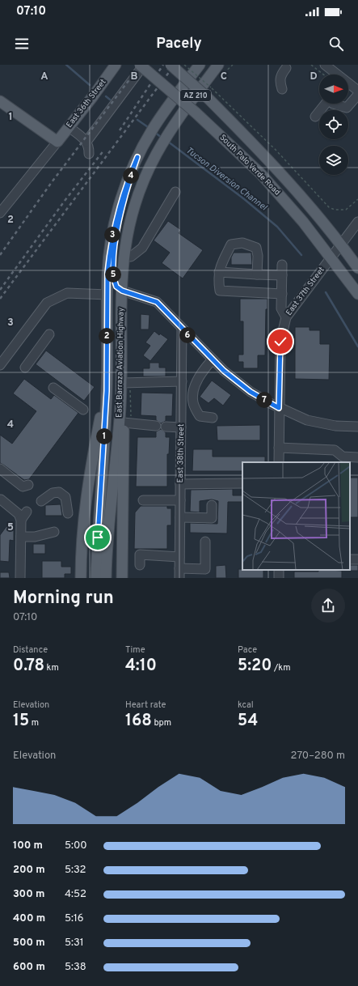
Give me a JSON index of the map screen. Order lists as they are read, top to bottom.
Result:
{
  "streets": {
    "main road": [
      "AZ 210",
      "East 36th Street",
      "South Palo Verde Road",
      "East Barraza Aviation Highway"
    ],
    "street": ["East 37th Street", "East 38th Street"]
  },
  "crossings": [
    ["South Palo Verde Road", "East 37th Street"]
  ],
  "water": ["Tucson Diversion Channel"],
  "north": "right",
  "page": {
    "status": "07:10",
    "header": "Pacely",
    "pins": [
      "4",
      "3",
      "5",
      "6",
      "2",
      "7",
      "1"
    ],
    "heading": ["Morning run", "07:10"],
    "stats": [
      ["Distance", "0.78 km"],
      ["Time", "4:10"],
      ["Pace", "5:20 /km"],
      ["Elevation", "15 m"],
      ["Heart rate", "168 bpm"],
      ["kcal", "54"]
    ],
    "chart": ["Elevation", "270–280 m"],
    "list": [
      {
        "name": "100 m",
        "note": "5:00"
      },
      {
        "name": "200 m",
        "note": "5:32"
      },
      {
        "name": "300 m",
        "note": "4:52"
      },
      {
        "name": "400 m",
        "note": "5:16"
      },
      {
        "name": "500 m",
        "note": "5:31"
      },
      {
        "name": "600 m",
        "note": "5:38"
      }
    ]
  },
  "grid": {
    "columns": [
      "A",
      "B",
      "C",
      "D"
    ],
    "rows": [
      "1",
      "2",
      "3",
      "4",
      "5"
    ]
  }
}
